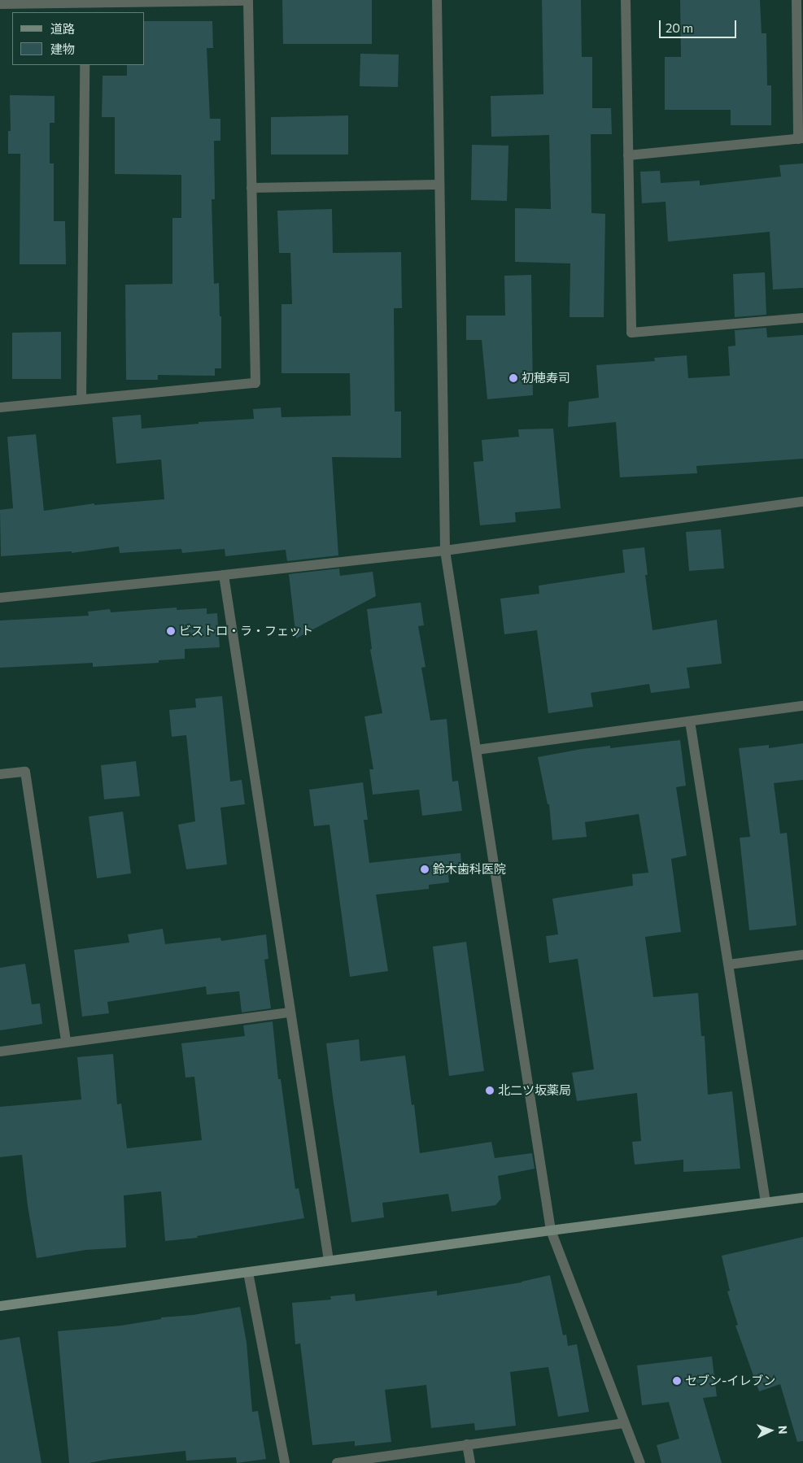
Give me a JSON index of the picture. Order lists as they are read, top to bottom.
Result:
{
  "places": [
    "初穂寿司",
    "ビストロ・ラ・フェット",
    "鈴木歯科医院",
    "北二ツ坂薬局",
    "セブン-イレブン"
  ],
  "legend": ["道路", "建物"],
  "scale_bar": "20 m",
  "north": "right"
}
